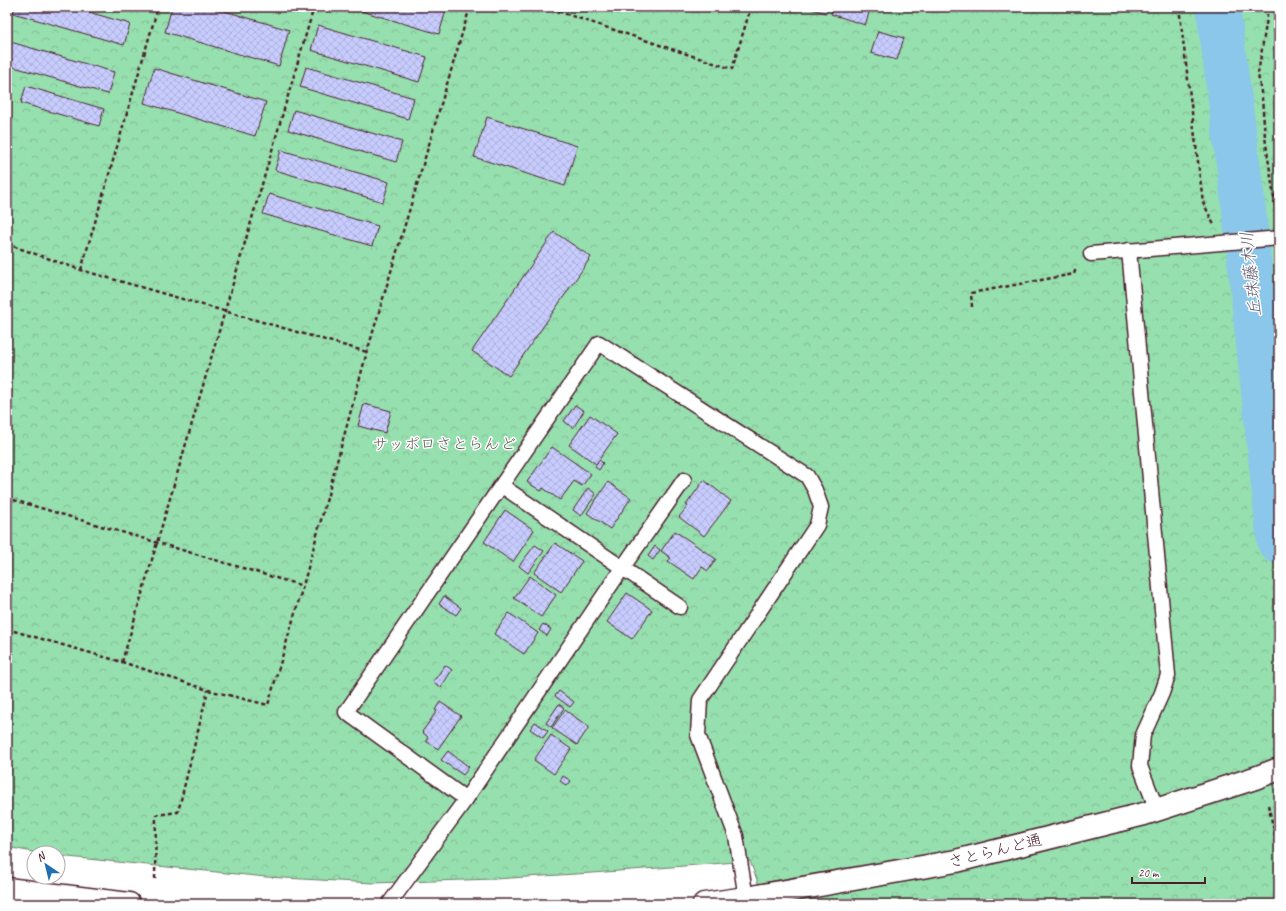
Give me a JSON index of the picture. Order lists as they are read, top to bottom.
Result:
{
  "streets": {
    "street": ["さとらんど通"]
  },
  "water": ["丘珠藤木川"],
  "parks": ["サッポロさとらんど"],
  "scale_bar": "20 m",
  "north": "top left"
}
